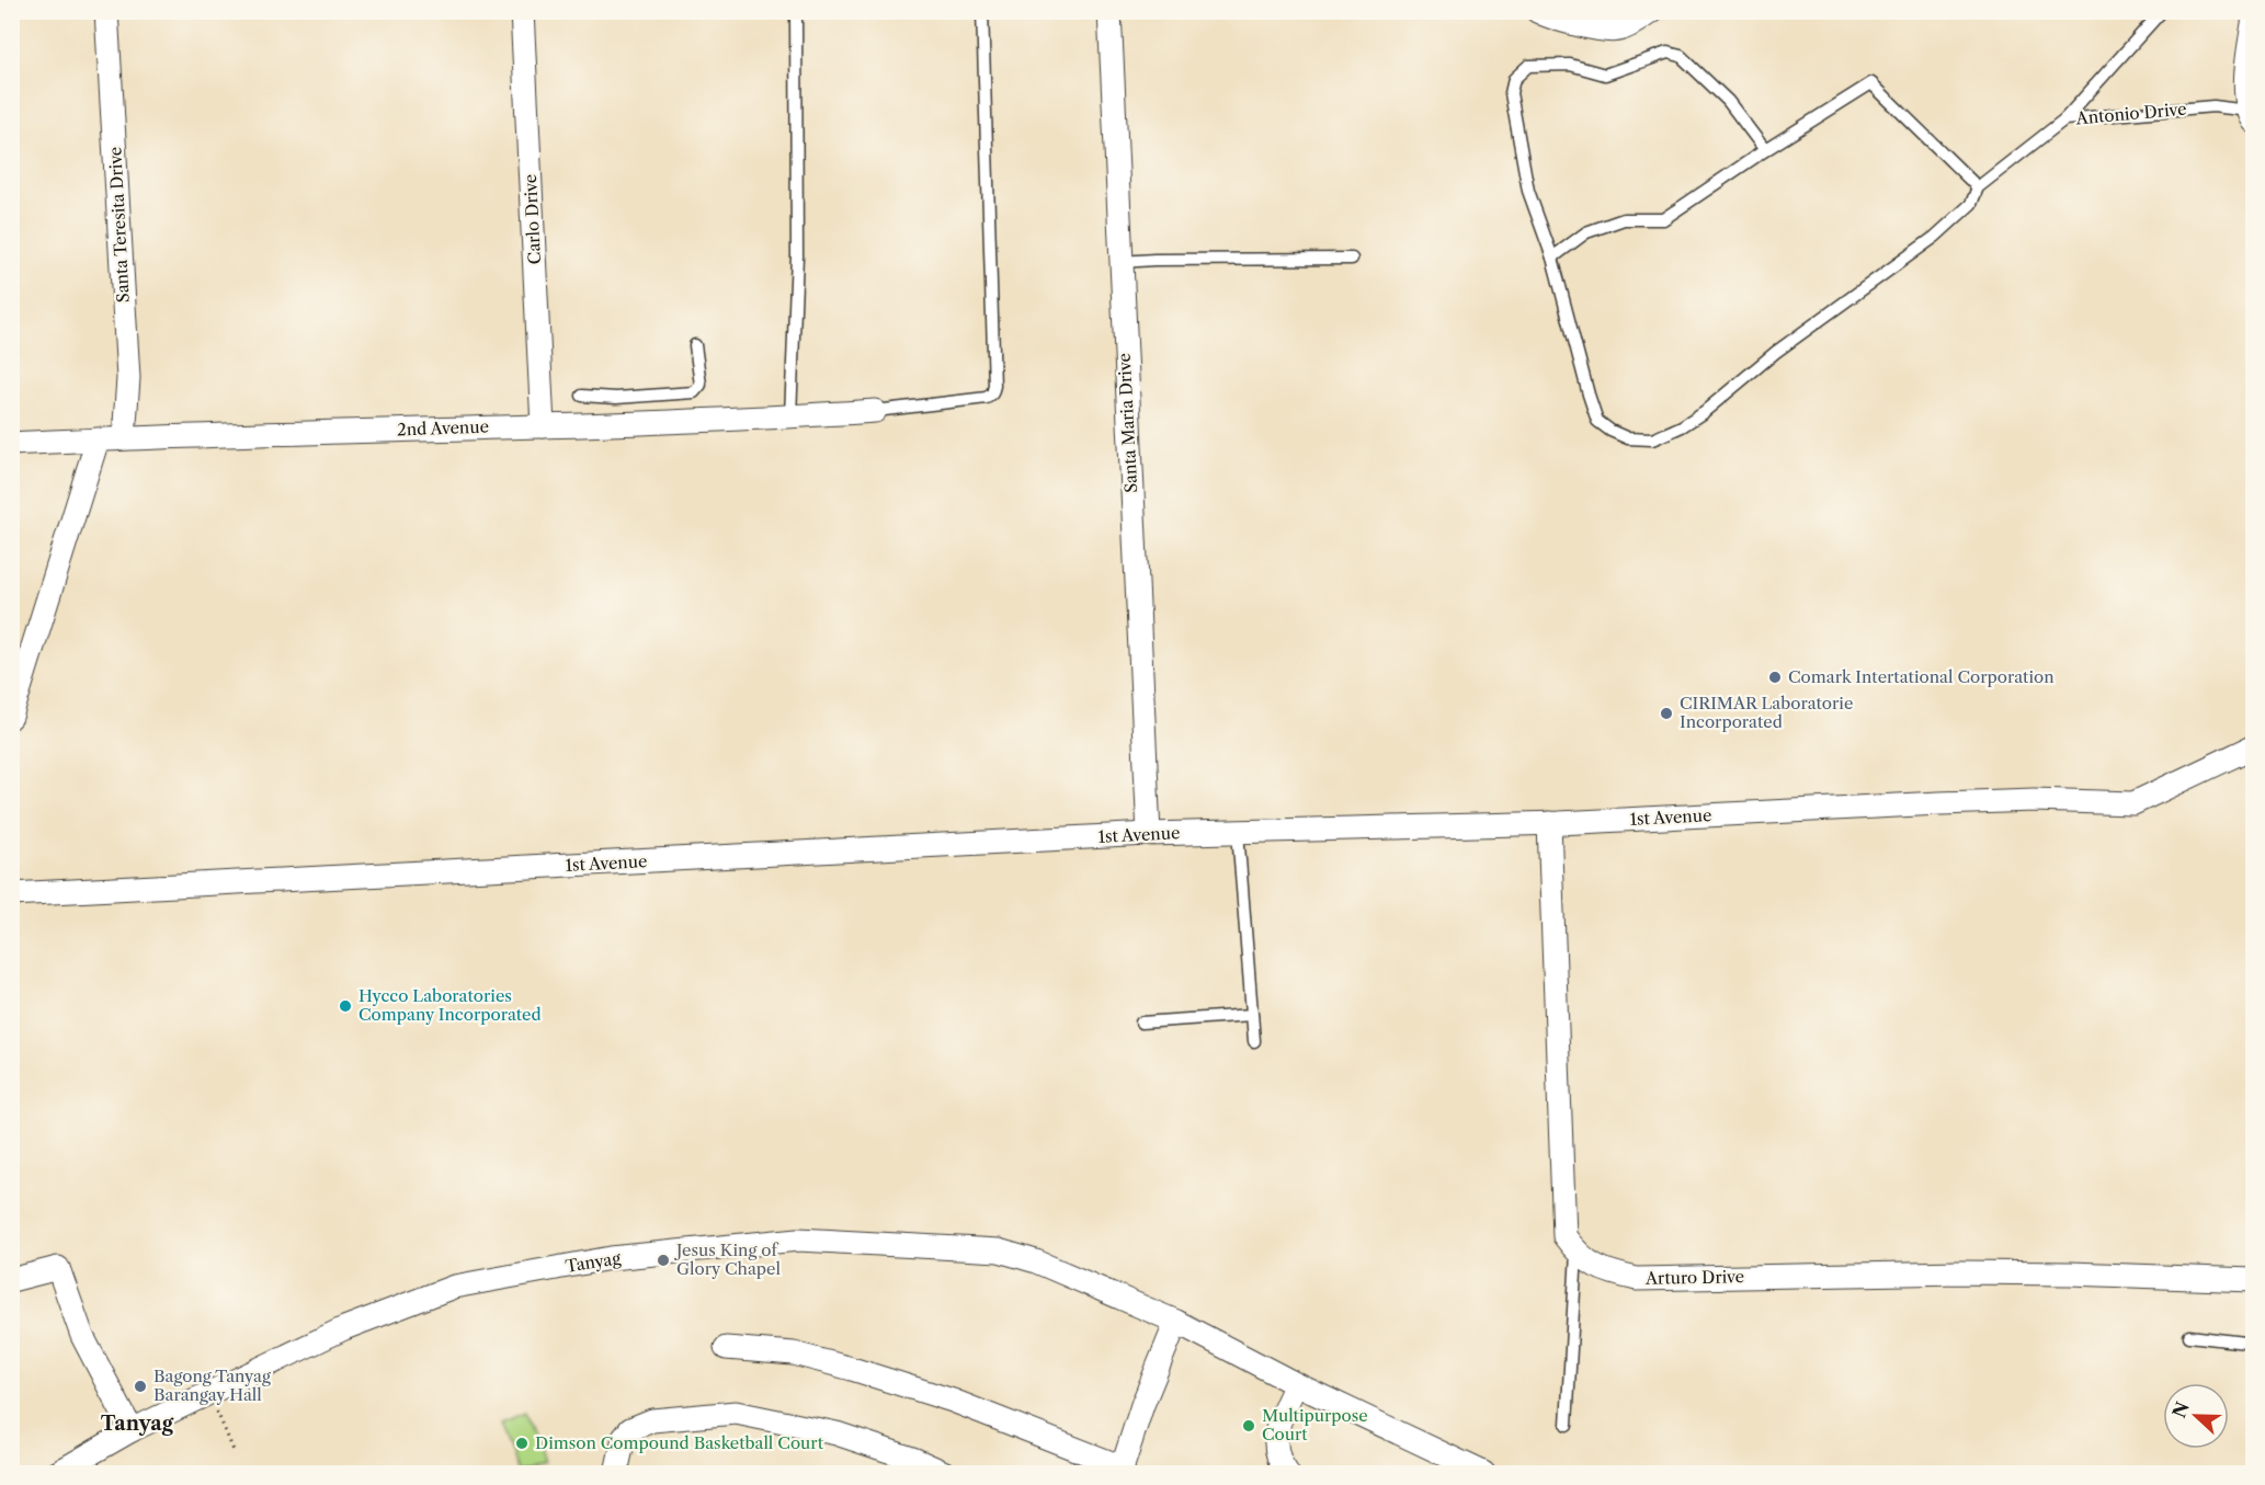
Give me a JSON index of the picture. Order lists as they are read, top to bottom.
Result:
{
  "streets": {
    "street": [
      "Carlo Drive",
      "Santa Teresita Drive",
      "Santa Maria Drive",
      "2nd Avenue",
      "1st Avenue",
      "Tanyag",
      "Arturo Drive"
    ],
    "lane": ["Antonio Drive"]
  },
  "crossings": [
    ["Carlo Drive", "2nd Avenue"],
    ["Santa Teresita Drive", "2nd Avenue"],
    ["Santa Maria Drive", "1st Avenue"]
  ],
  "districts": ["Tanyag"],
  "places": [
    "Comark Intertational Corporation",
    "CIRIMAR Laboratorie Incorporated",
    "Hycco Laboratories Company Incorporated",
    "Jesus King of Glory Chapel",
    "Bagong Tanyag Barangay Hall",
    "Multipurpose Court",
    "Dimson Compound Basketball Court"
  ],
  "north": "left"
}
